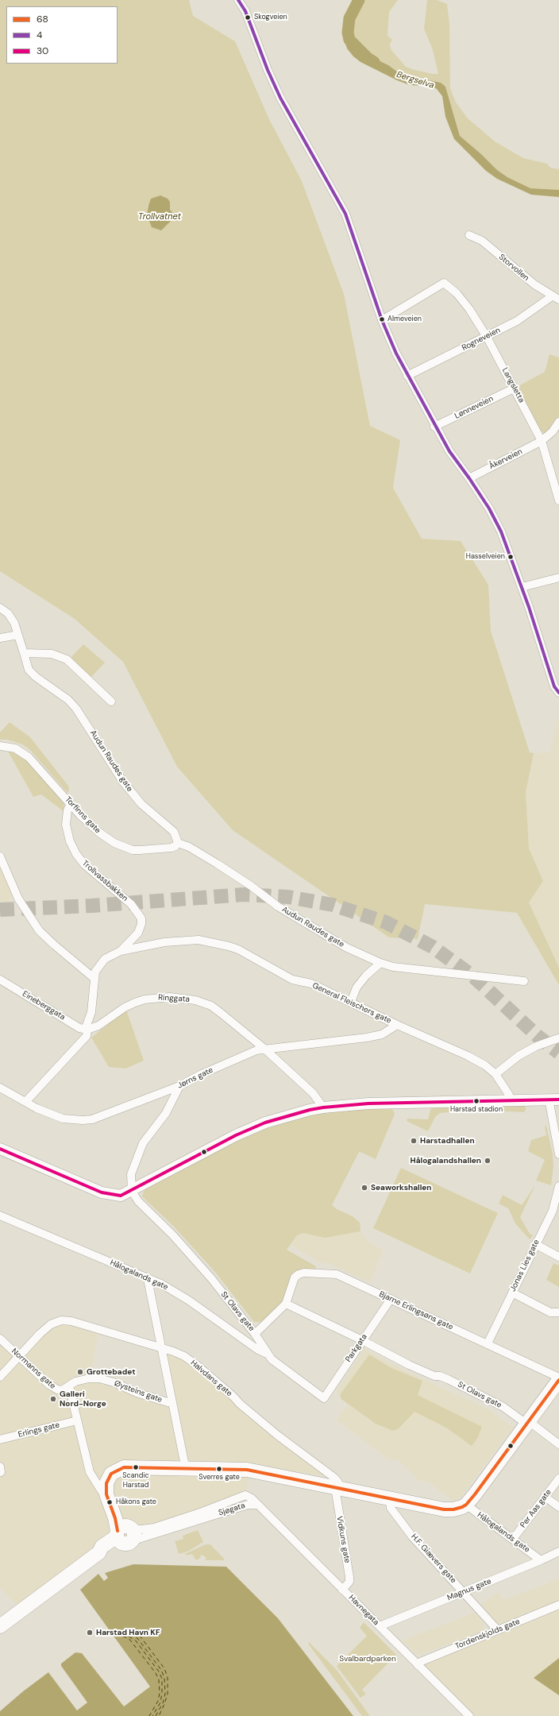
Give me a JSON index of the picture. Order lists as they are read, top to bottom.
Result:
{
  "streets": {
    "highway": ["Sjøgata"],
    "street": [
      "Storvollen",
      "Rogneveien",
      "Langsletta",
      "Lønneveien",
      "Åkerveien",
      "Audun Raudes gate",
      "Torfinns gate",
      "Trollvassbakken",
      "Ringgata",
      "General Fleischers gate",
      "Eineberggata",
      "Jørns gate",
      "Jonas Lies gate",
      "Hålogalands gate",
      "Bjarne Erlingsøns gate",
      "St Olavs gate",
      "Parkgata",
      "Normanns gate",
      "Halvdans gate",
      "Øysteins gate",
      "Erlings gate",
      "Per Aas gate",
      "Vidkuns gate",
      "H.F. Giævers gate",
      "Magnus gate",
      "Havnegata",
      "Tordenskjolds gate"
    ]
  },
  "crossings": [
    ["Storvollen", "Rogneveien"],
    ["Rogneveien", "Langsletta"],
    ["Langsletta", "Lønneveien"],
    ["Langsletta", "Åkerveien"],
    ["Audun Raudes gate", "Torfinns gate"],
    ["Torfinns gate", "Trollvassbakken"],
    ["Trollvassbakken", "General Fleischers gate"],
    ["Ringgata", "General Fleischers gate"],
    ["Ringgata", "Eineberggata"],
    ["Ringgata", "Jørns gate"],
    ["General Fleischers gate", "Eineberggata"],
    ["General Fleischers gate", "Jørns gate"],
    ["Jonas Lies gate", "Bjarne Erlingsøns gate"],
    ["Hålogalands gate", "St Olavs gate"],
    ["Hålogalands gate", "Parkgata"],
    ["Hålogalands gate", "Per Aas gate"],
    ["Hålogalands gate", "Magnus gate"],
    ["Bjarne Erlingsøns gate", "St Olavs gate"],
    ["Bjarne Erlingsøns gate", "Parkgata"],
    ["St Olavs gate", "Parkgata"],
    ["Normanns gate", "Halvdans gate"],
    ["Normanns gate", "Øysteins gate"],
    ["Halvdans gate", "Vidkuns gate"],
    ["Sjøgata", "Havnegata"],
    ["Vidkuns gate", "Havnegata"],
    ["H.F. Giævers gate", "Magnus gate"],
    ["H.F. Giævers gate", "Tordenskjolds gate"],
    ["Magnus gate", "Havnegata"],
    ["Havnegata", "Tordenskjolds gate"]
  ],
  "water": ["Bergselva", "Trollvatnet"],
  "parks": ["Svalbardparken"],
  "places": [
    "Skogveien",
    "Almeveien",
    "Hasselveien",
    "Harstad stadion",
    "Harstadhallen",
    "Hålogalandshallen",
    "Seaworkshallen",
    "Grottebadet",
    "Galleri Nord-Norge",
    "Scandic Harstad",
    "Sverres gate",
    "Håkons gate",
    "Harstad Havn KF"
  ],
  "lines": ["transit line 4", "transit line 30", "transit line 68"],
  "legend": ["68", "4", "30"]
}
